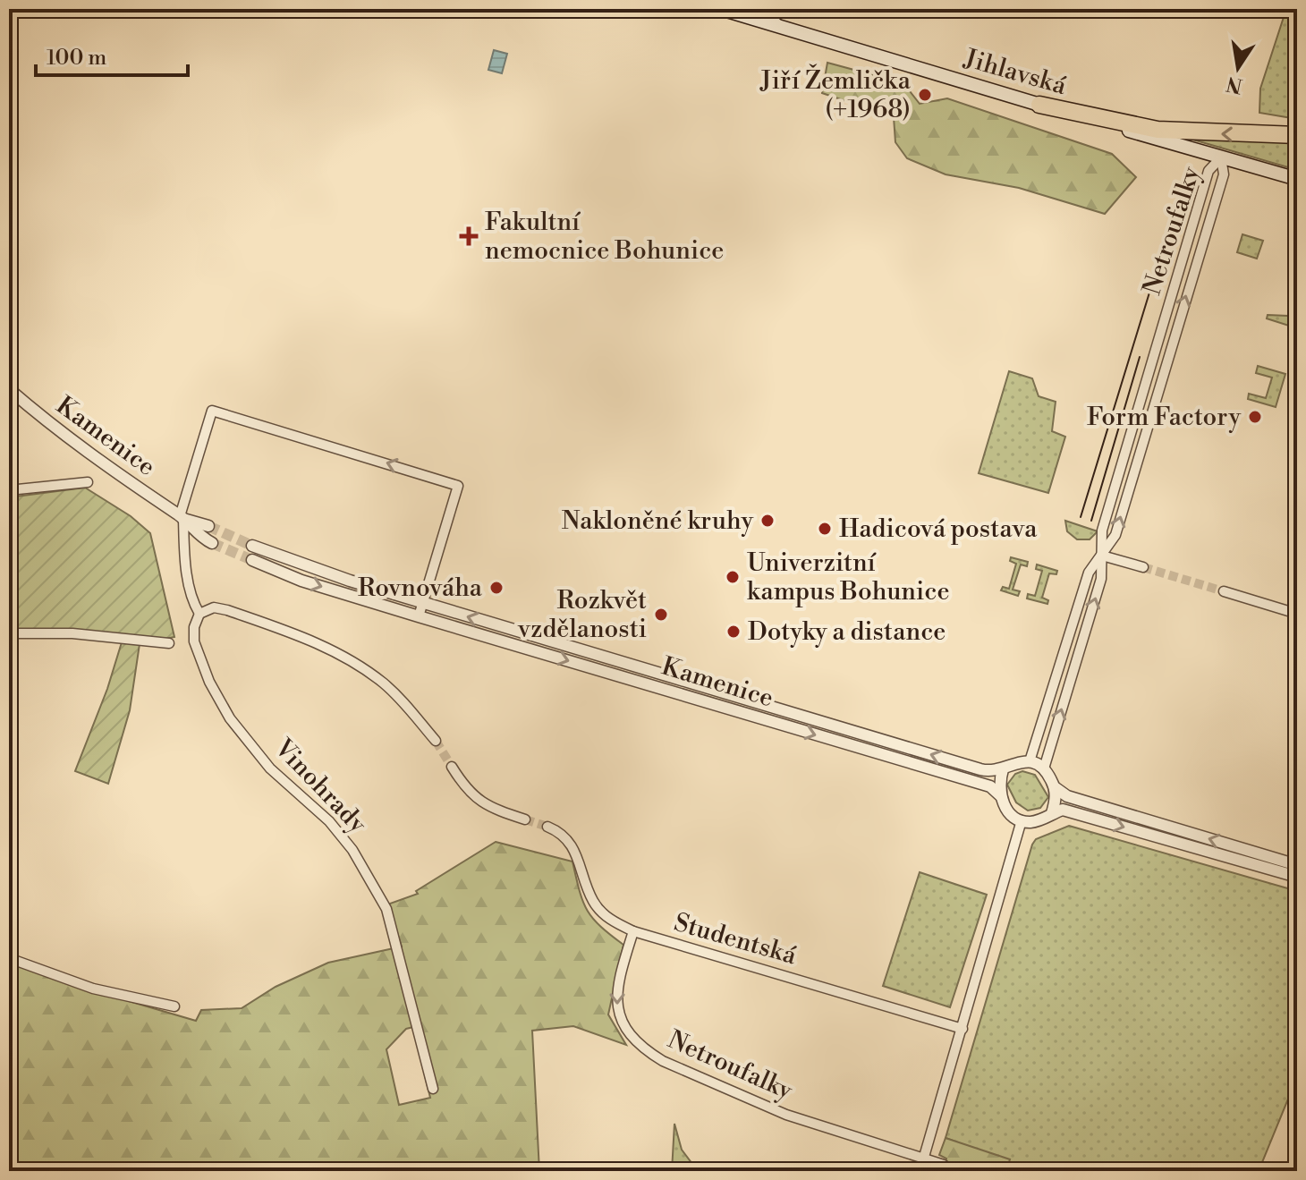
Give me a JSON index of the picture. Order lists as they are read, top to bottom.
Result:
{
  "streets": {
    "main road": ["Jihlavská"],
    "street": [
      "Netroufalky",
      "Kamenice",
      "Vinohrady",
      "Studentská"
    ]
  },
  "crossings": [
    ["Jihlavská", "Netroufalky"],
    ["Netroufalky", "Kamenice"],
    ["Netroufalky", "Studentská"],
    ["Kamenice", "Vinohrady"]
  ],
  "places": {
    "other": [
      "Jiří Žemlička (+1968)",
      "Form Factory",
      "Nakloněné kruhy",
      "Hadicová postava",
      "Univerzitní kampus Bohunice",
      "Rovnováha",
      "Rozkvět vzdělanosti",
      "Dotyky a distance"
    ],
    "health": ["Fakultní nemocnice Bohunice"]
  },
  "scale_bar": "100 m",
  "north": "bottom"
}
